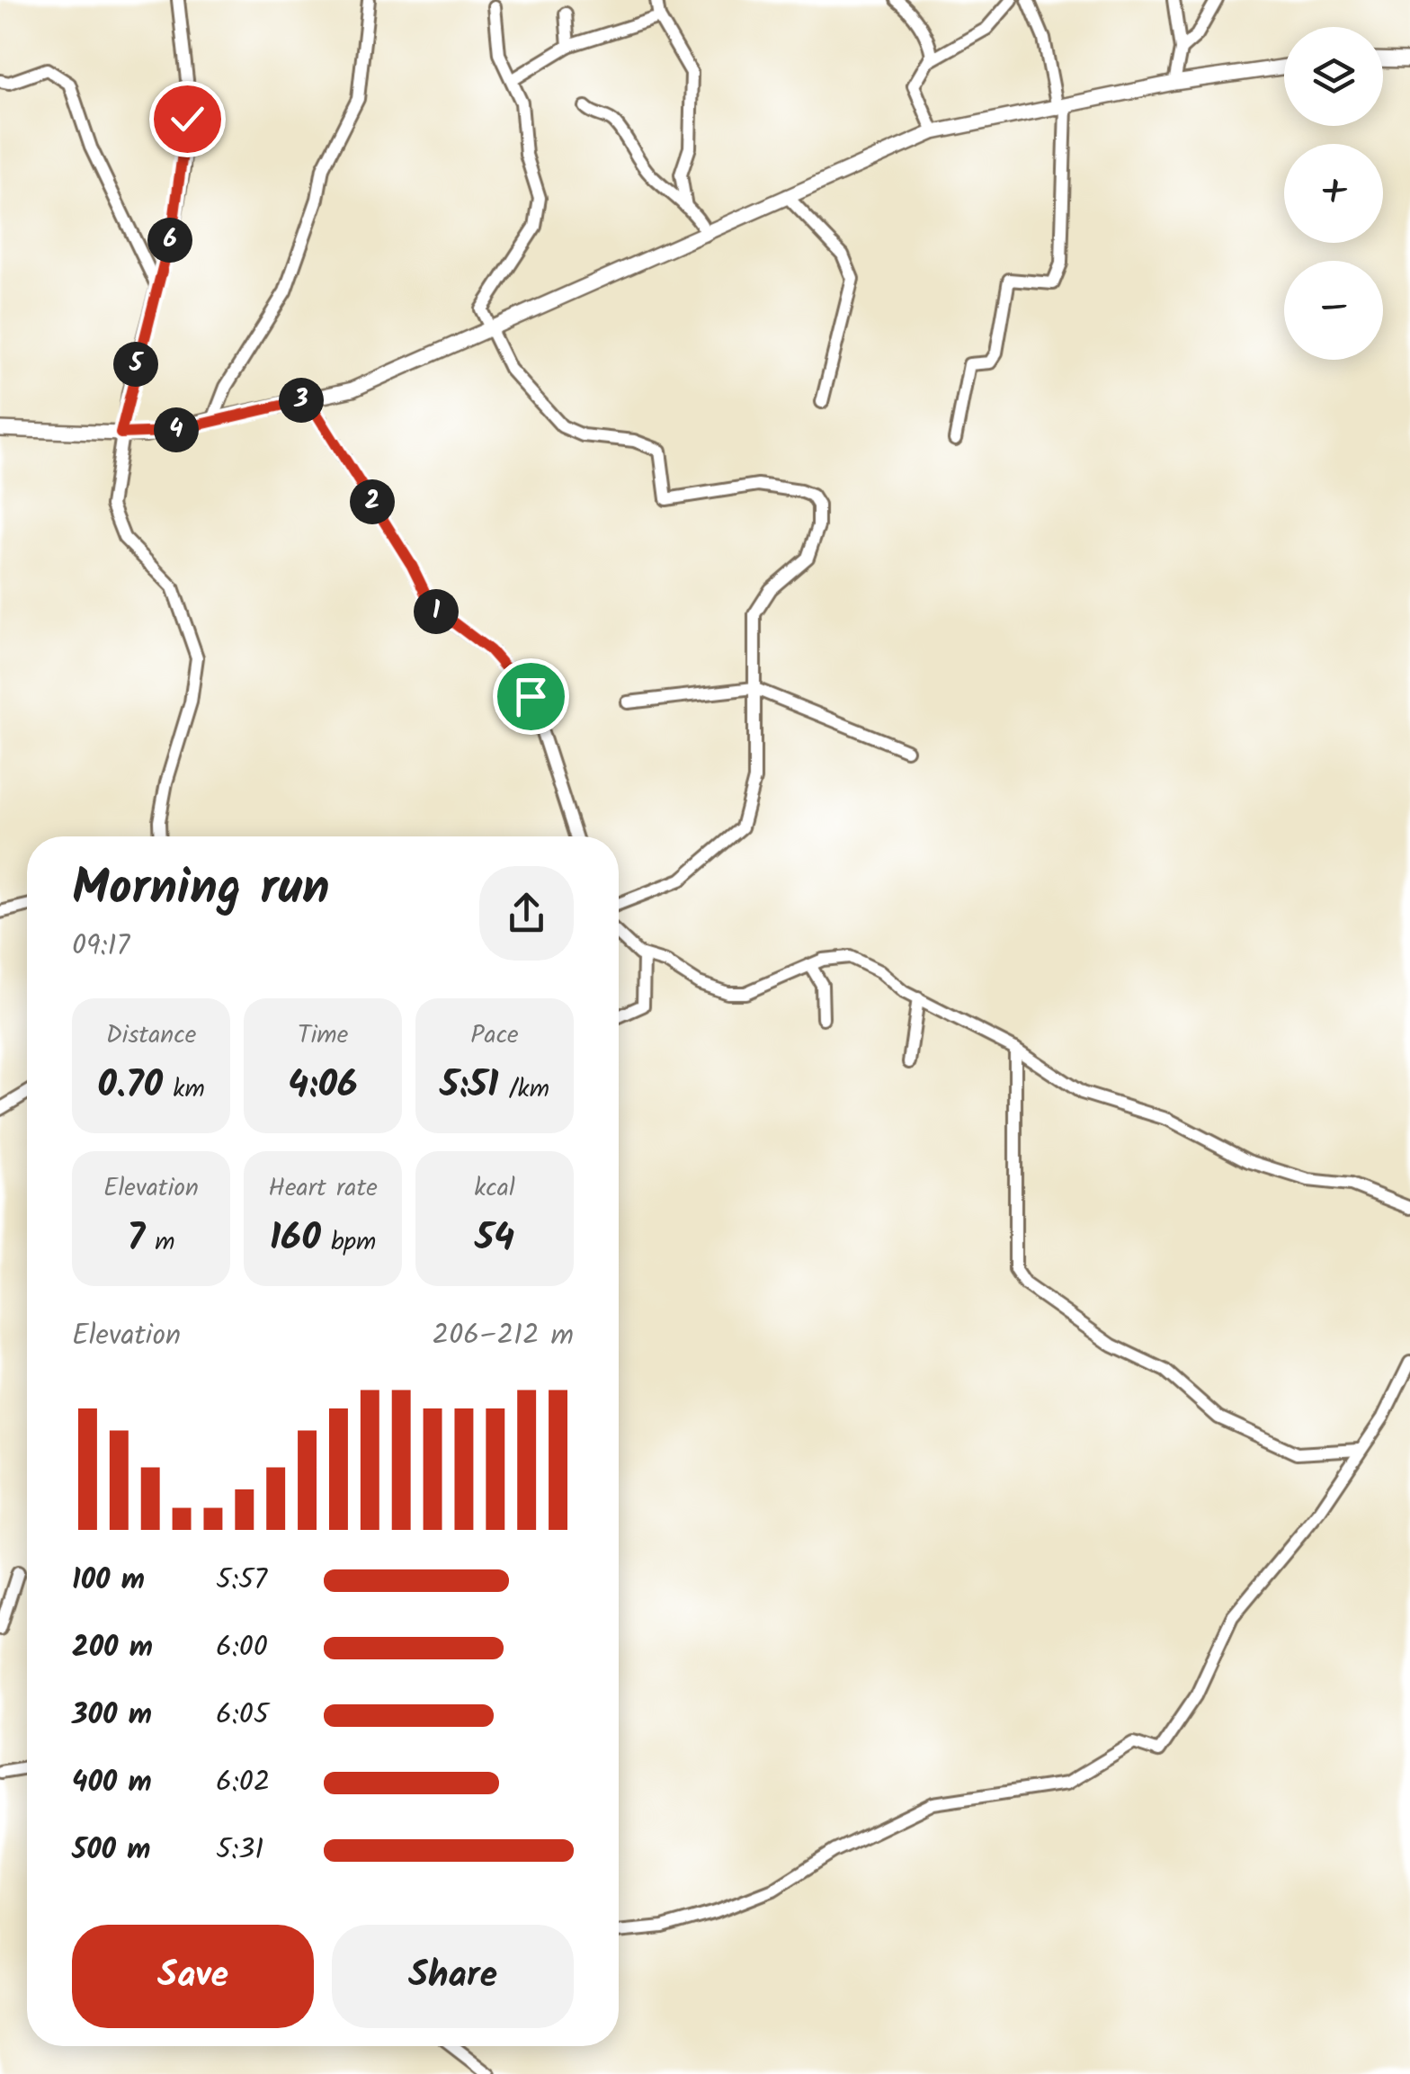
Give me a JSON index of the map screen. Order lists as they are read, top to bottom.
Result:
{
  "page": {
    "map_buttons": ["+", "−"],
    "pins": [
      "6",
      "5",
      "3",
      "4",
      "2",
      "1"
    ],
    "heading": ["Morning run", "09:17"],
    "stats": [
      ["Distance", "0.70 km"],
      ["Time", "4:06"],
      ["Pace", "5:51 /km"],
      ["Elevation", "7 m"],
      ["Heart rate", "160 bpm"],
      ["kcal", "54"]
    ],
    "chart": ["Elevation", "206–212 m"],
    "list": [
      {
        "name": "100 m",
        "note": "5:57"
      },
      {
        "name": "200 m",
        "note": "6:00"
      },
      {
        "name": "300 m",
        "note": "6:05"
      },
      {
        "name": "400 m",
        "note": "6:02"
      },
      {
        "name": "500 m",
        "note": "5:31"
      }
    ],
    "buttons": ["Save", "Share"]
  }
}
